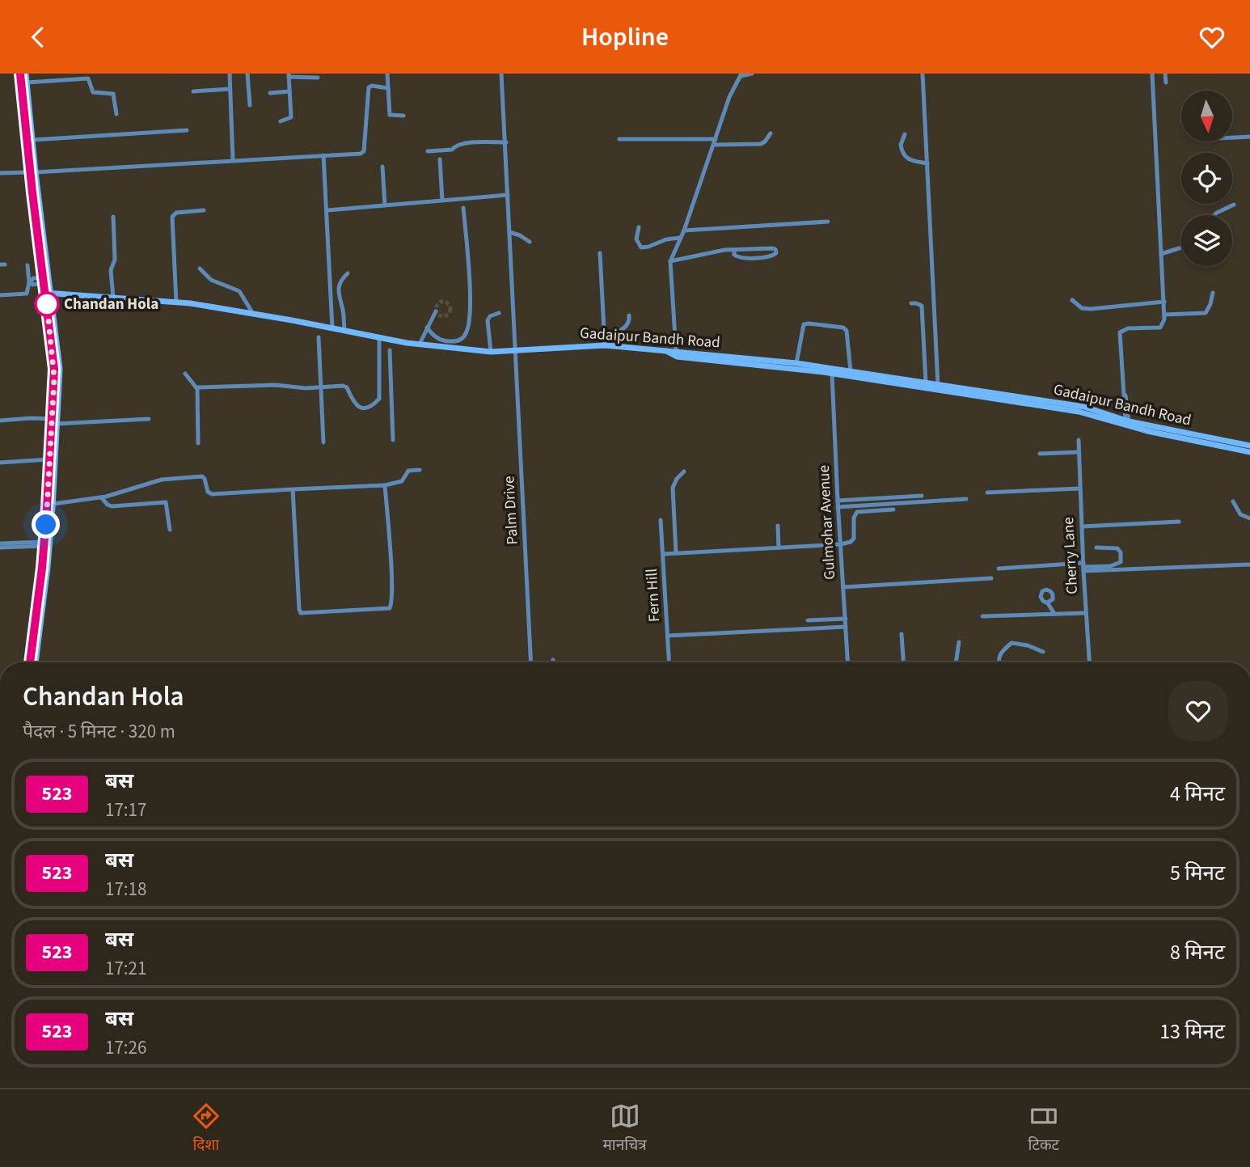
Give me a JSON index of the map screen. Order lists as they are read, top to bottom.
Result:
{
  "streets": {
    "street": [
      "Gadaipur Bandh Road",
      "Palm Drive",
      "Gulmohar Avenue",
      "Cherry Lane",
      "Fern Hill"
    ]
  },
  "crossings": [
    ["Gadaipur Bandh Road", "Palm Drive"]
  ],
  "places": ["Chandan Hola"],
  "lines": ["bus line 523"],
  "north": "bottom",
  "page": {
    "header": "Hopline",
    "heading": ["Chandan Hola", "पैदल · 5 मिनट · 320 m"],
    "list": [
      {
        "mark": "523",
        "name": "बस",
        "note": "17:17",
        "value": "4 मिनट"
      },
      {
        "mark": "523",
        "name": "बस",
        "note": "17:18",
        "value": "5 मिनट"
      },
      {
        "mark": "523",
        "name": "बस",
        "note": "17:21",
        "value": "8 मिनट"
      },
      {
        "mark": "523",
        "name": "बस",
        "note": "17:26",
        "value": "13 मिनट"
      }
    ],
    "tabs": ["दिशा", "मानचित्र", "टिकट"]
  }
}
